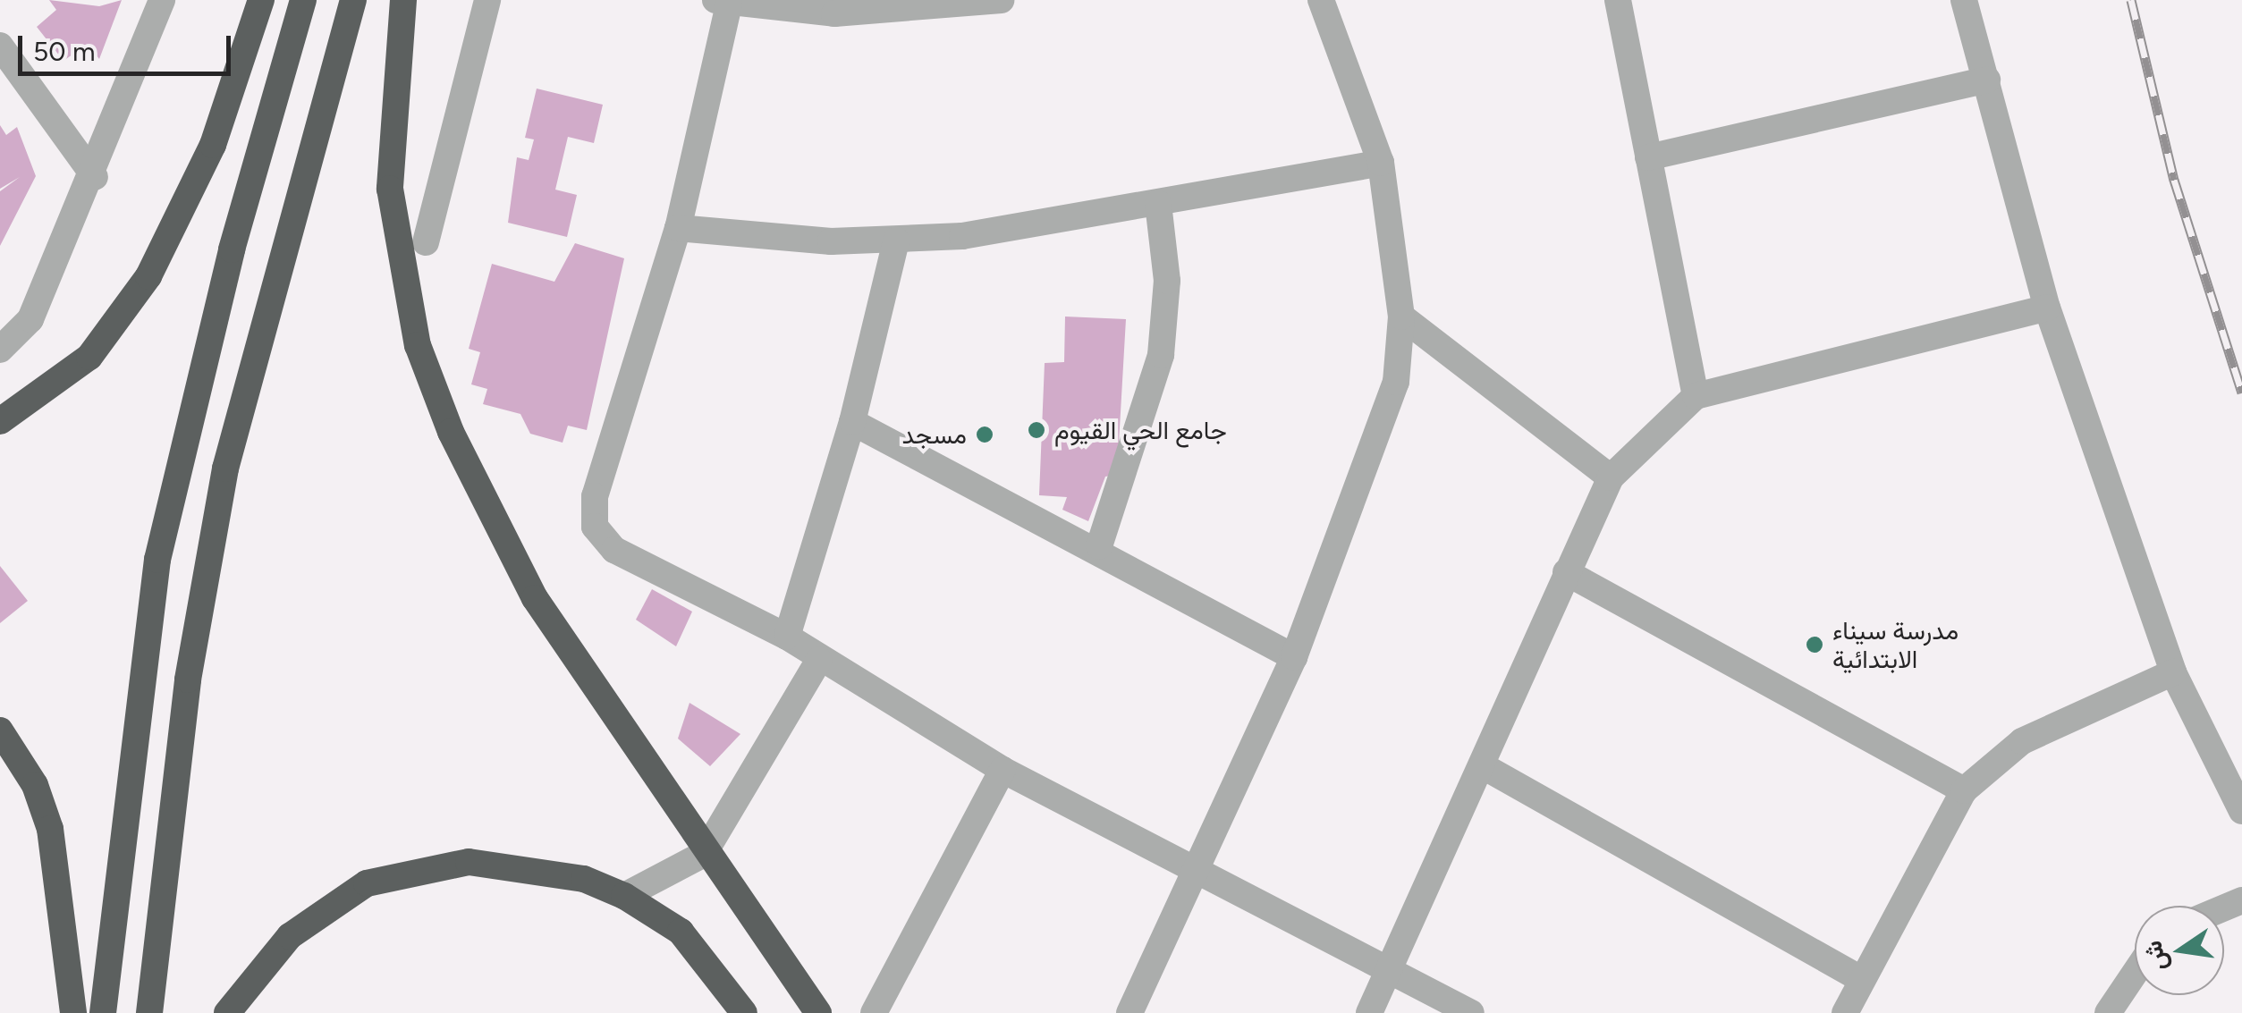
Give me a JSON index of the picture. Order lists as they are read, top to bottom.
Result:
{
  "places": ["جامع الحي القيوم", "مسجد", "مدرسة سيناء الابتدائية"],
  "scale_bar": "50 m",
  "north": "left"
}
